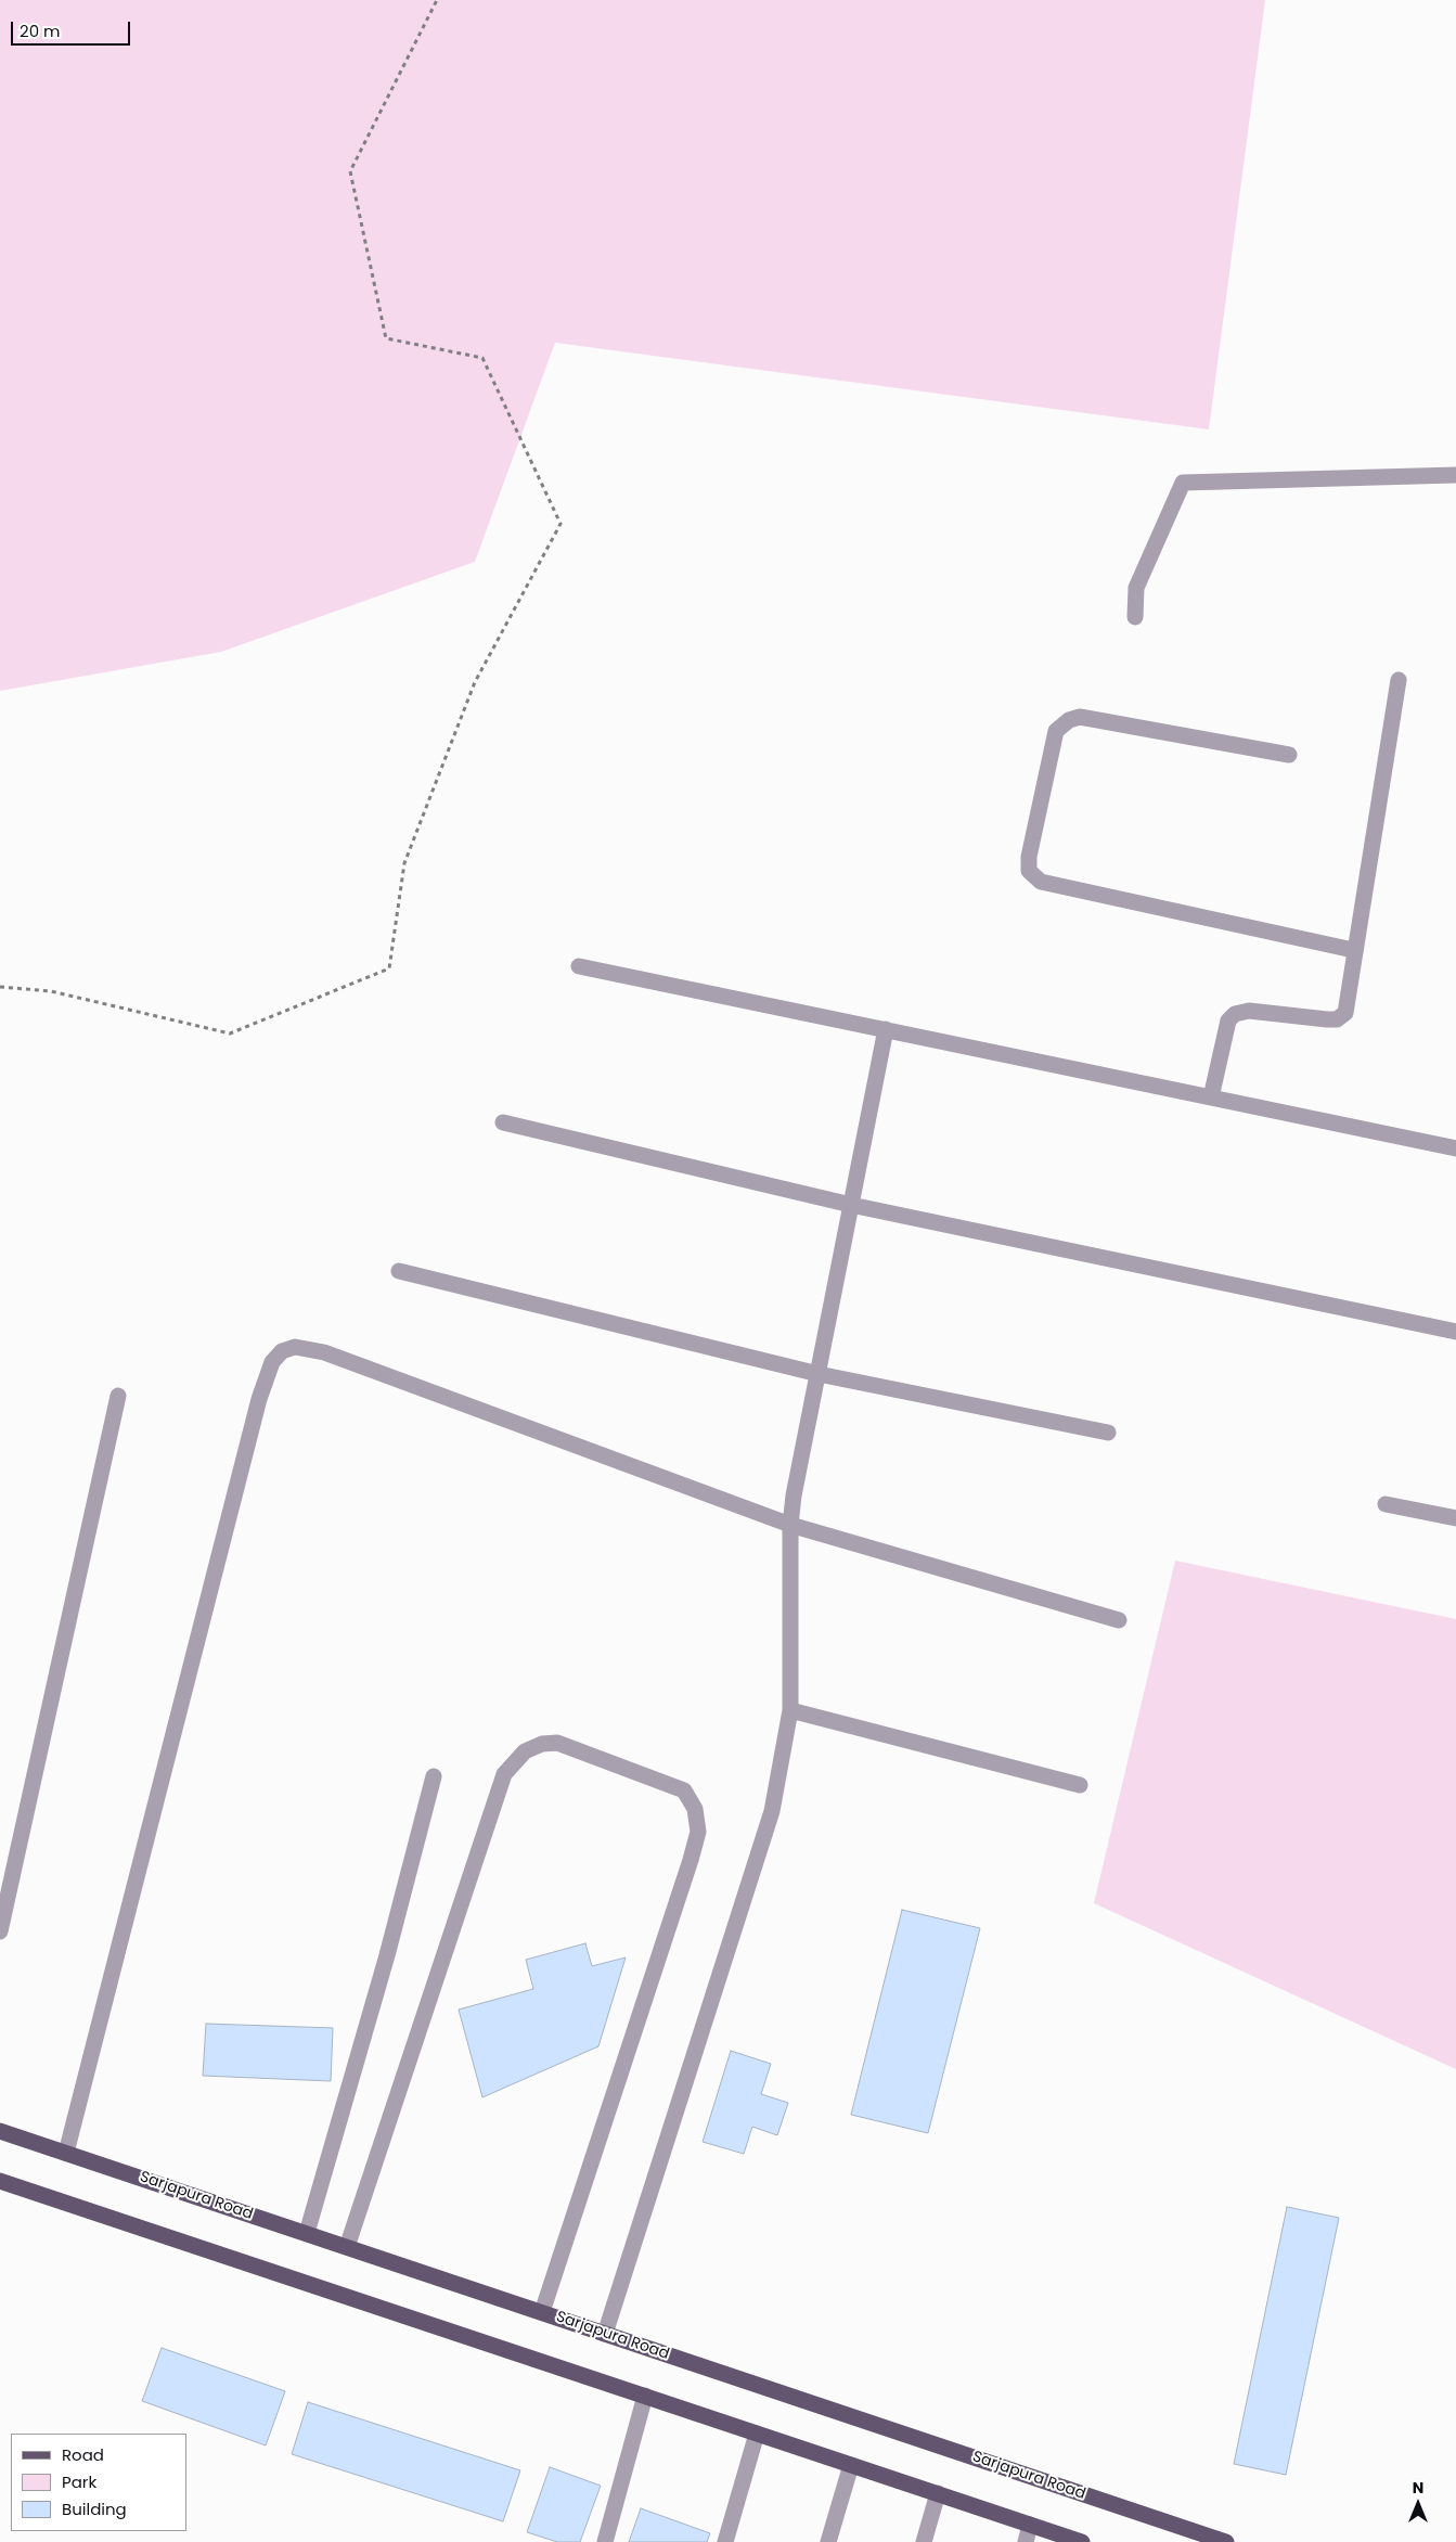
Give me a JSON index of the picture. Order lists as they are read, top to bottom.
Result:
{
  "streets": {
    "main road": ["Sarjapura Road"]
  },
  "legend": ["Road", "Park", "Building"],
  "scale_bar": "20 m",
  "north": "top"
}
